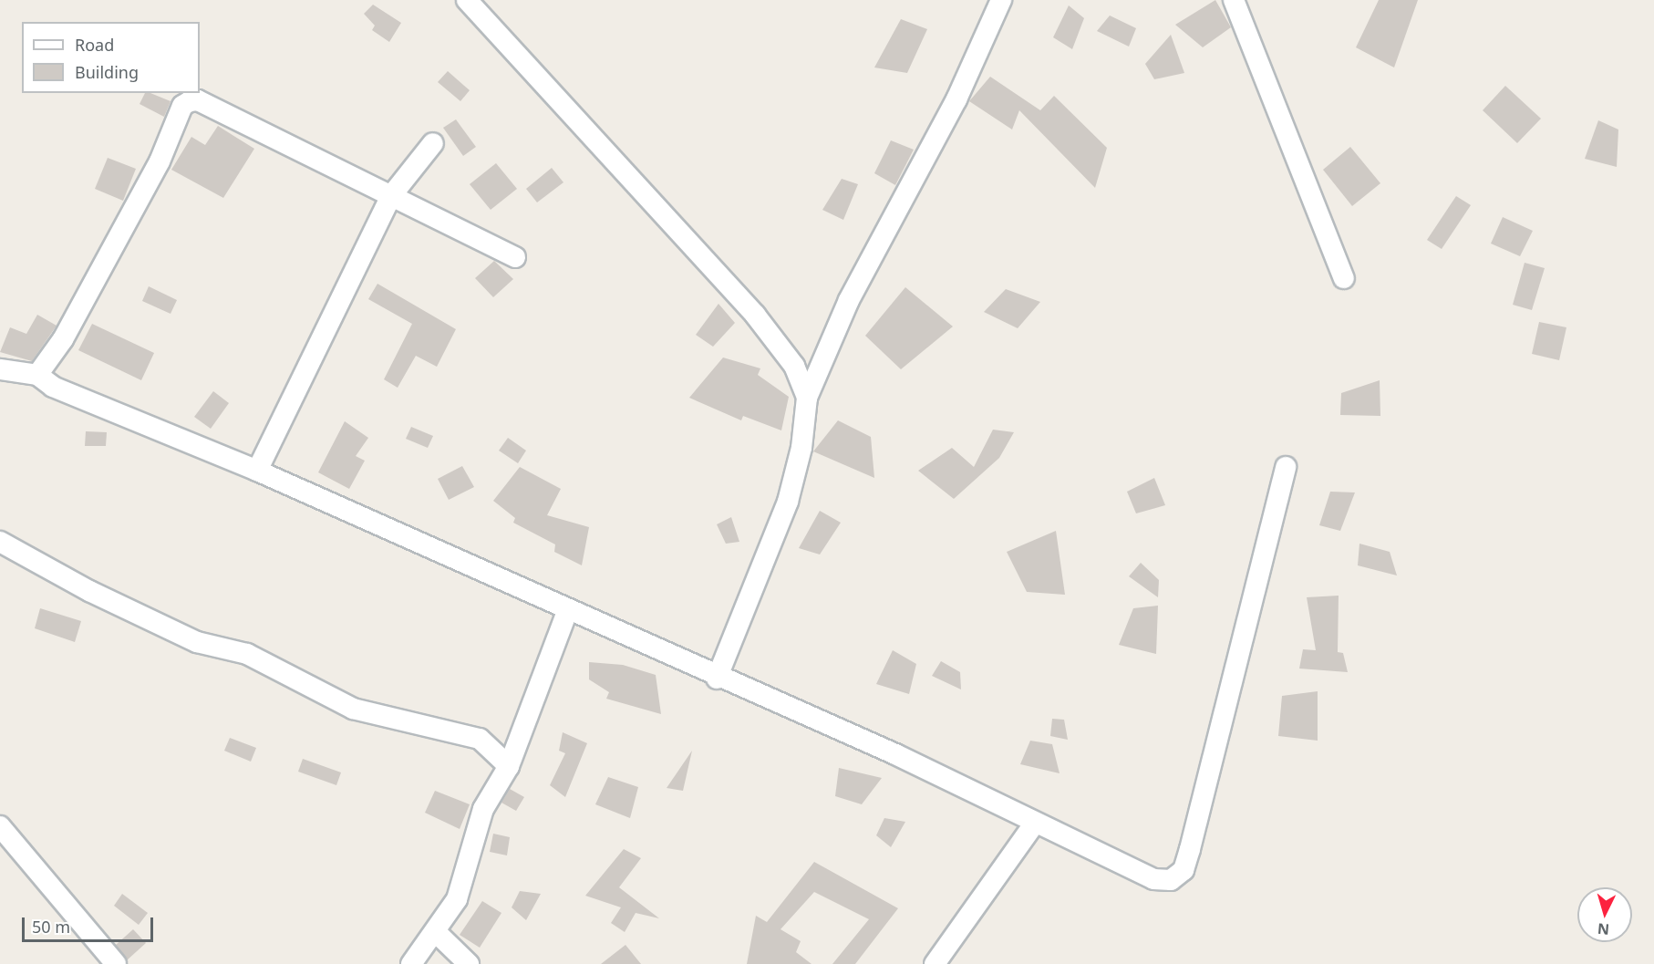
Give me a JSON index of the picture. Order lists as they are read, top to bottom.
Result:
{
  "legend": ["Road", "Building"],
  "scale_bar": "50 m",
  "north": "bottom"
}
